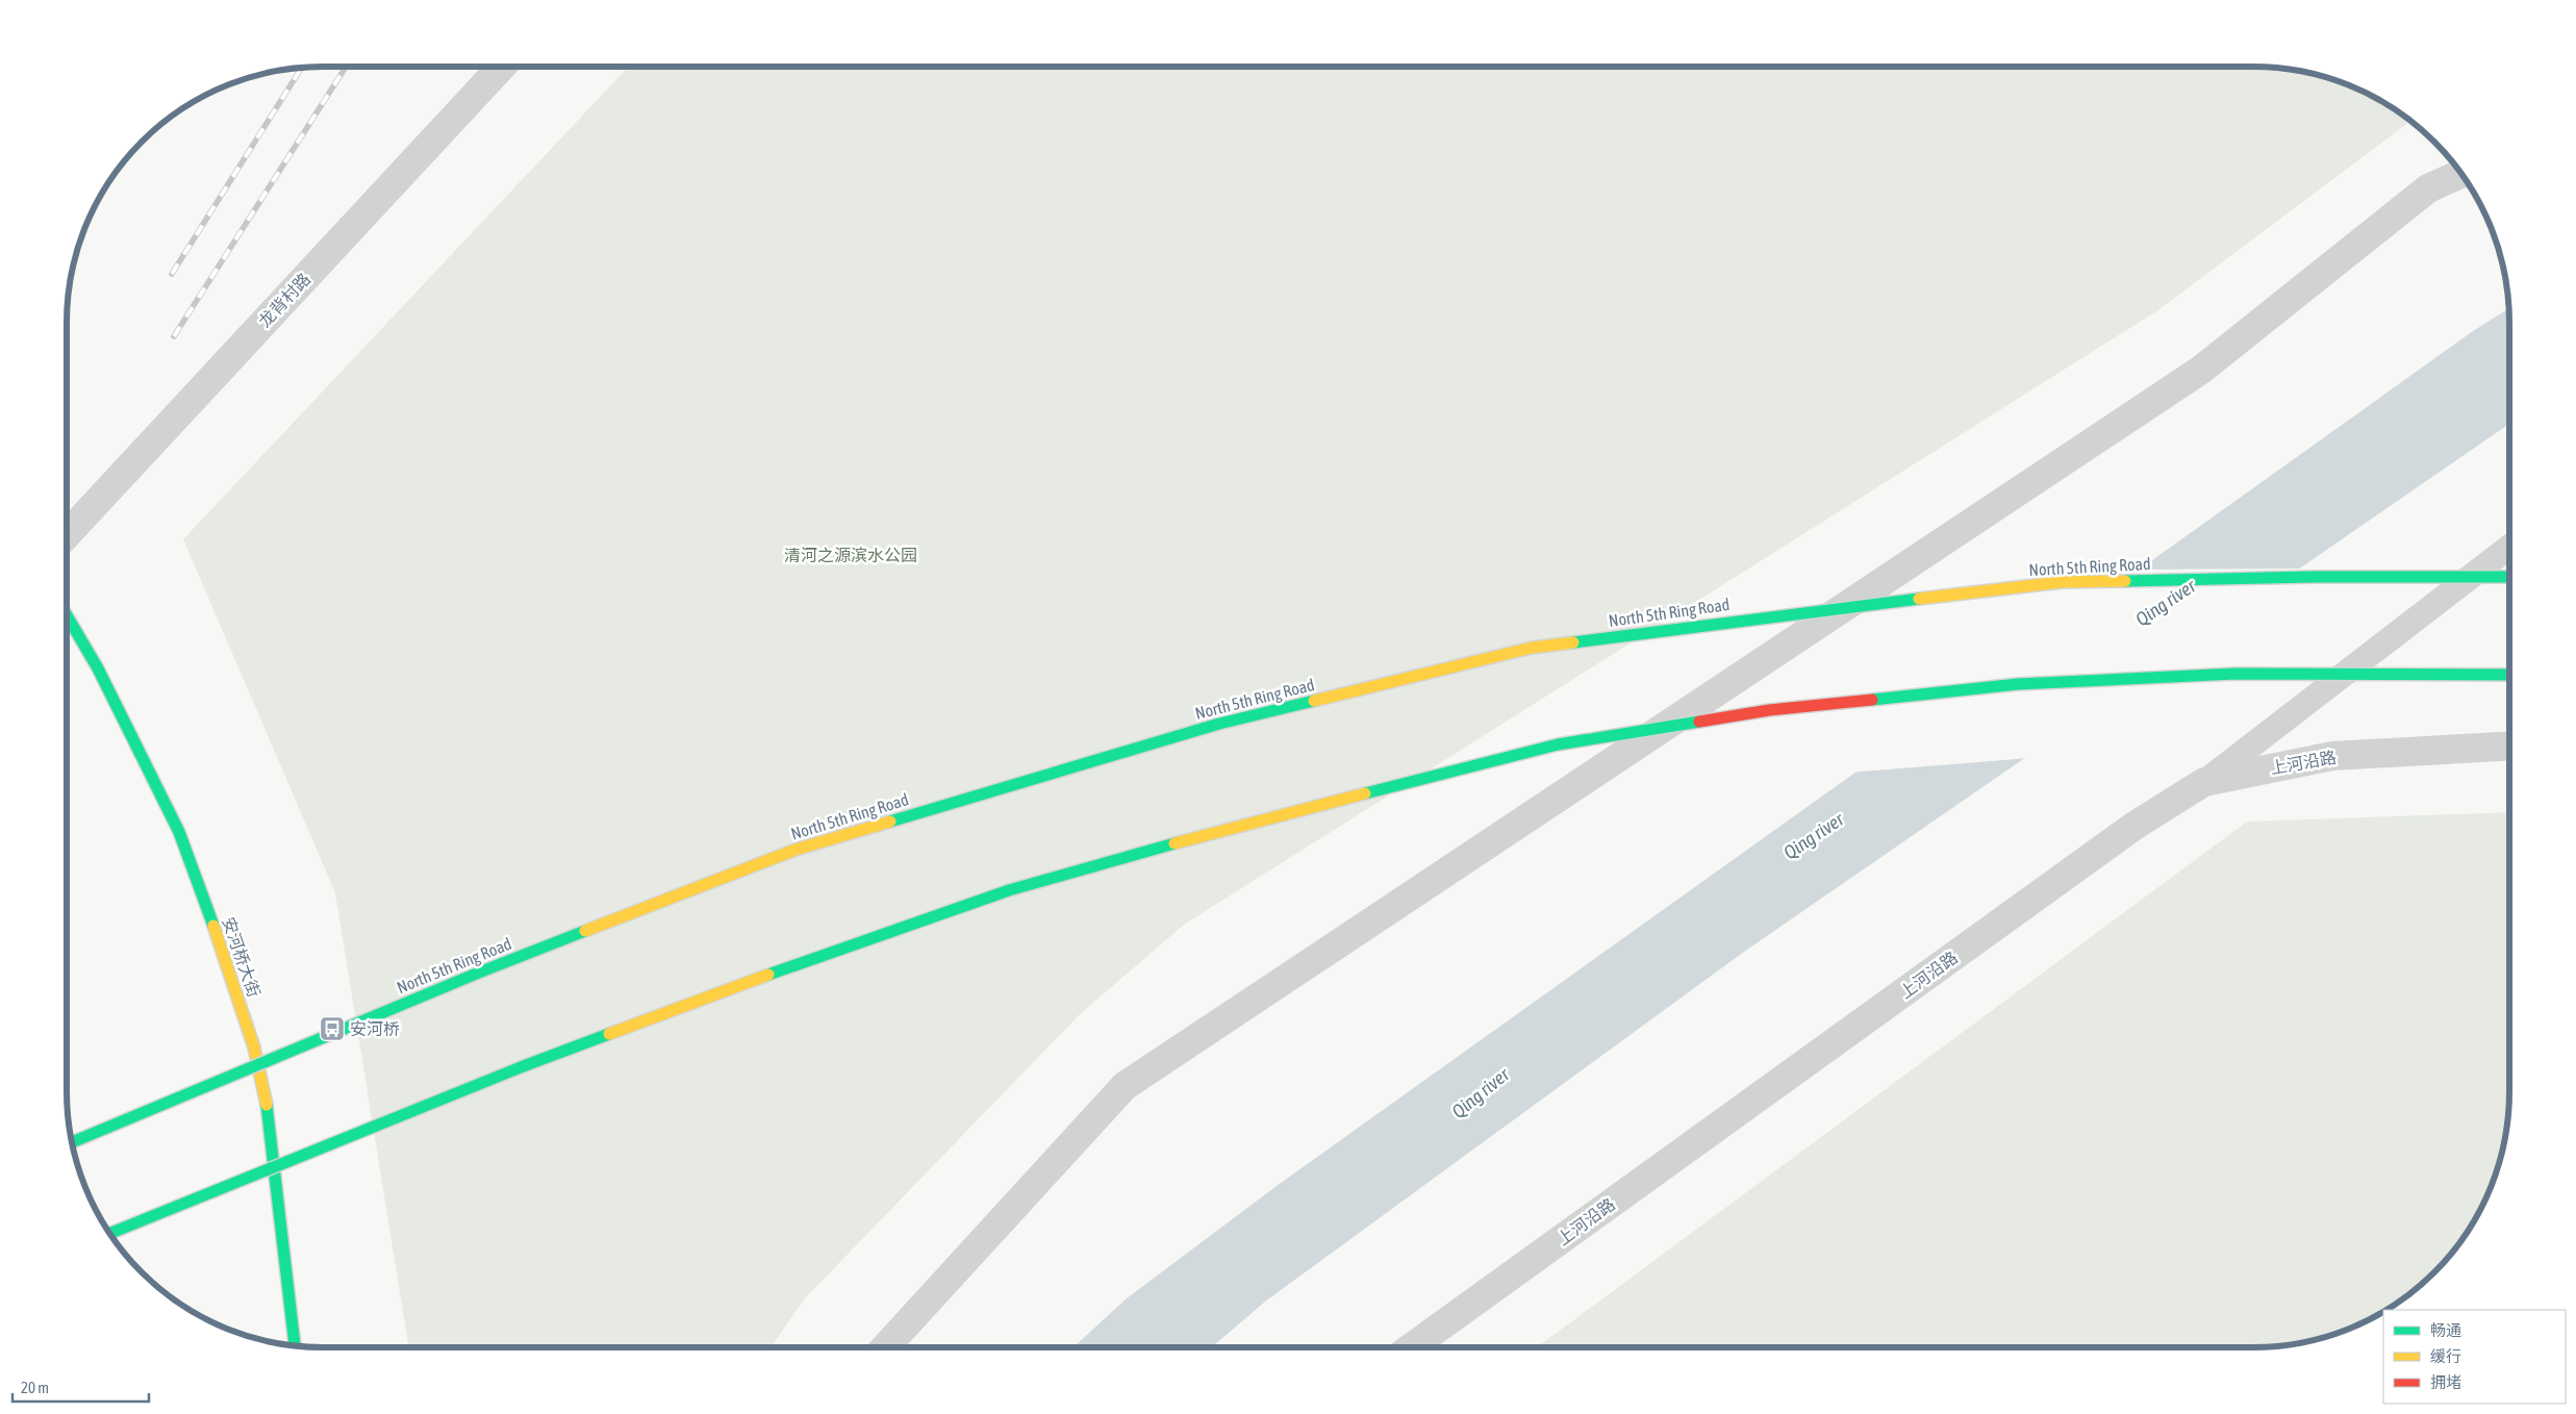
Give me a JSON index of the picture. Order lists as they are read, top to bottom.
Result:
{
  "streets": {
    "main road": ["North 5th Ring Road", "安河桥大街"],
    "street": ["龙背村路", "上河沿路"]
  },
  "water": ["Qing river"],
  "parks": ["清河之源滨水公园"],
  "places": {
    "bus stop": ["安河桥"]
  },
  "legend": ["畅通", "缓行", "拥堵"],
  "scale_bar": "20 m"
}
